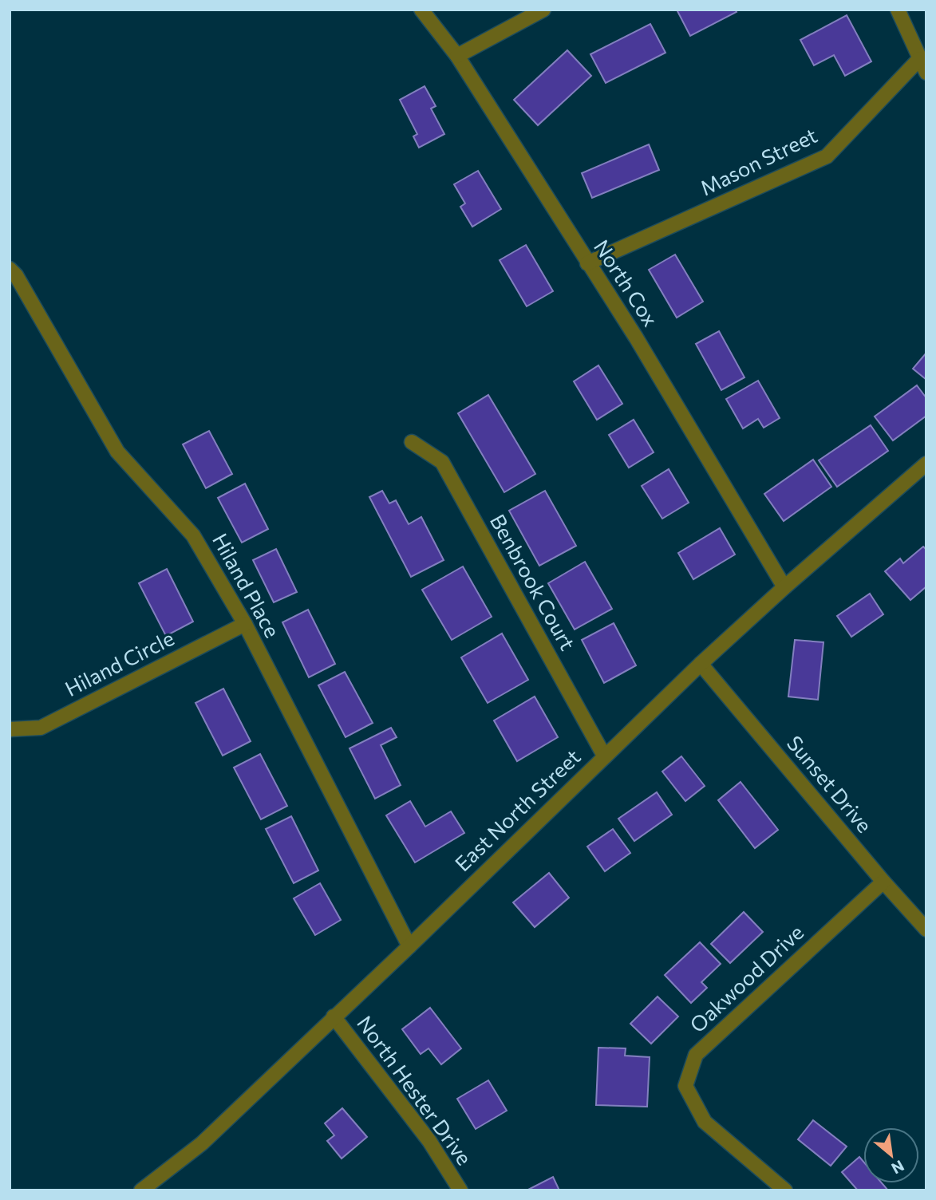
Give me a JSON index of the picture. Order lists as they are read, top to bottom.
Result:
{
  "streets": {
    "street": [
      "Mason Street",
      "North Cox",
      "Benbrook Court",
      "Hiland Place",
      "Hiland Circle",
      "Sunset Drive",
      "East North Street",
      "Oakwood Drive",
      "North Hester Drive"
    ]
  },
  "crossings": [
    ["Mason Street", "North Cox"],
    ["North Cox", "East North Street"],
    ["Benbrook Court", "East North Street"],
    ["Hiland Place", "Hiland Circle"],
    ["Hiland Place", "East North Street"],
    ["Sunset Drive", "East North Street"],
    ["Sunset Drive", "Oakwood Drive"],
    ["East North Street", "North Hester Drive"]
  ],
  "north": "bottom right"
}
